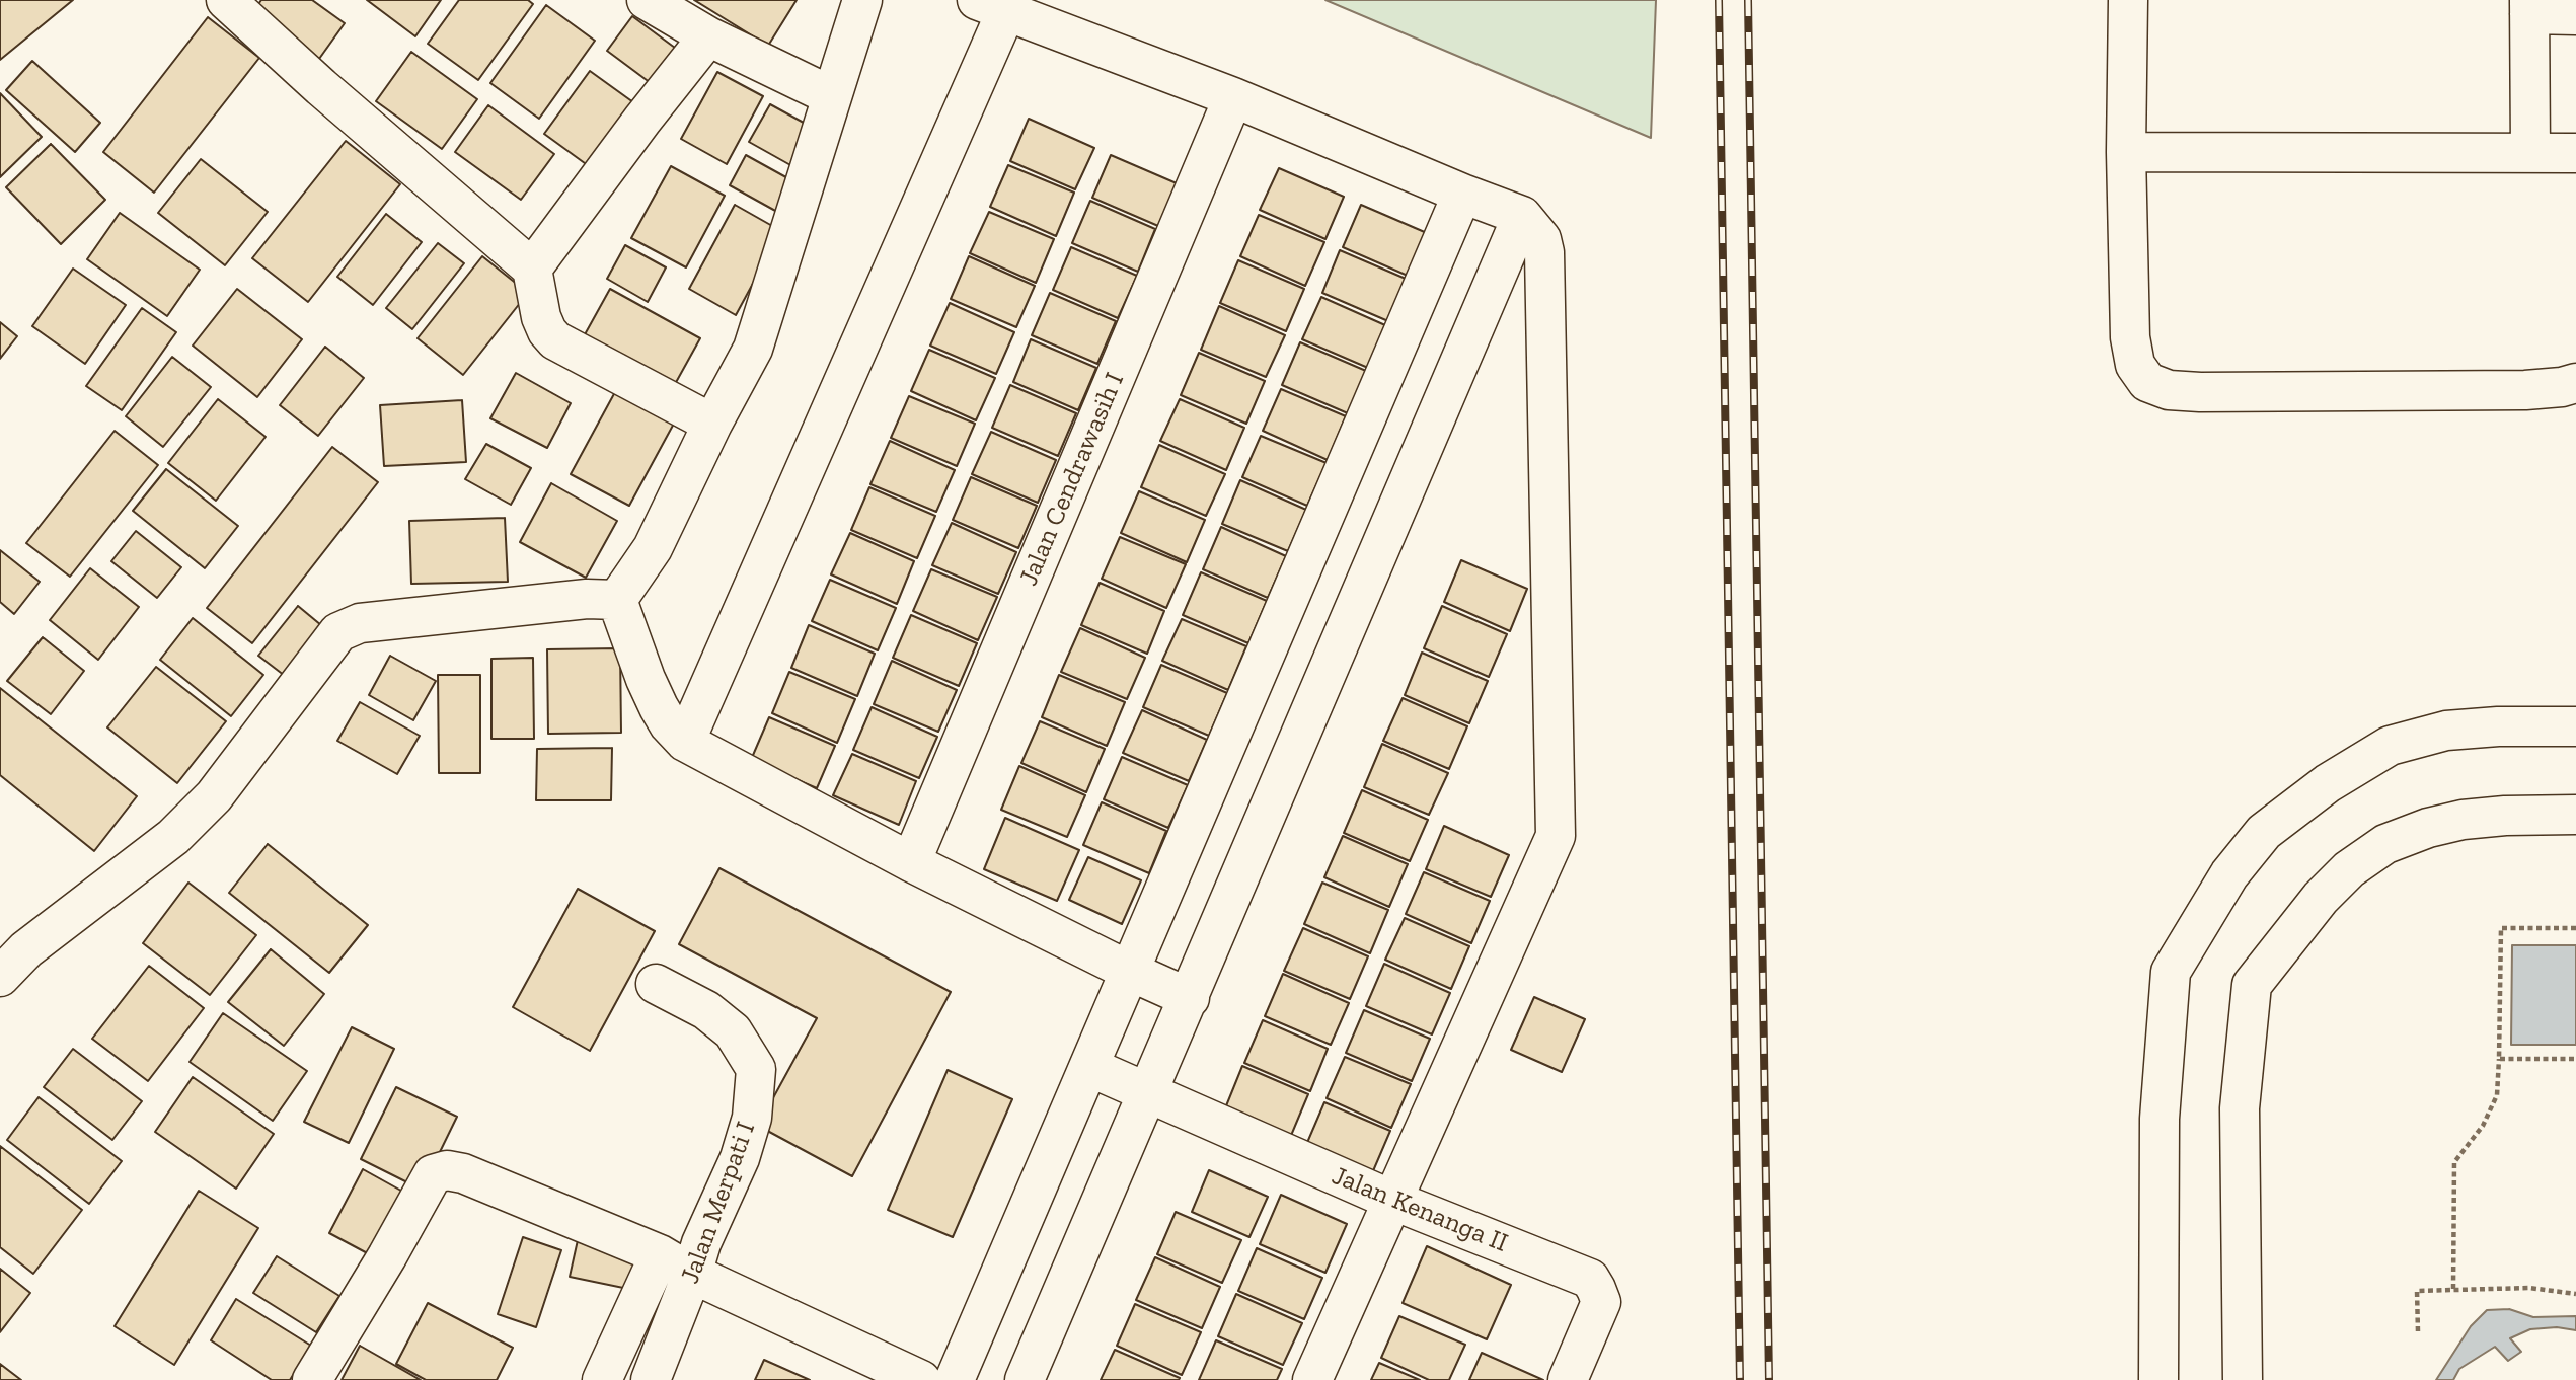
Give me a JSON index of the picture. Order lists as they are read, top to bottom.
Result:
{
  "streets": {
    "street": ["Jalan Cendrawasih I", "Jalan Merpati I", "Jalan Kenanga II"]
  }
}
